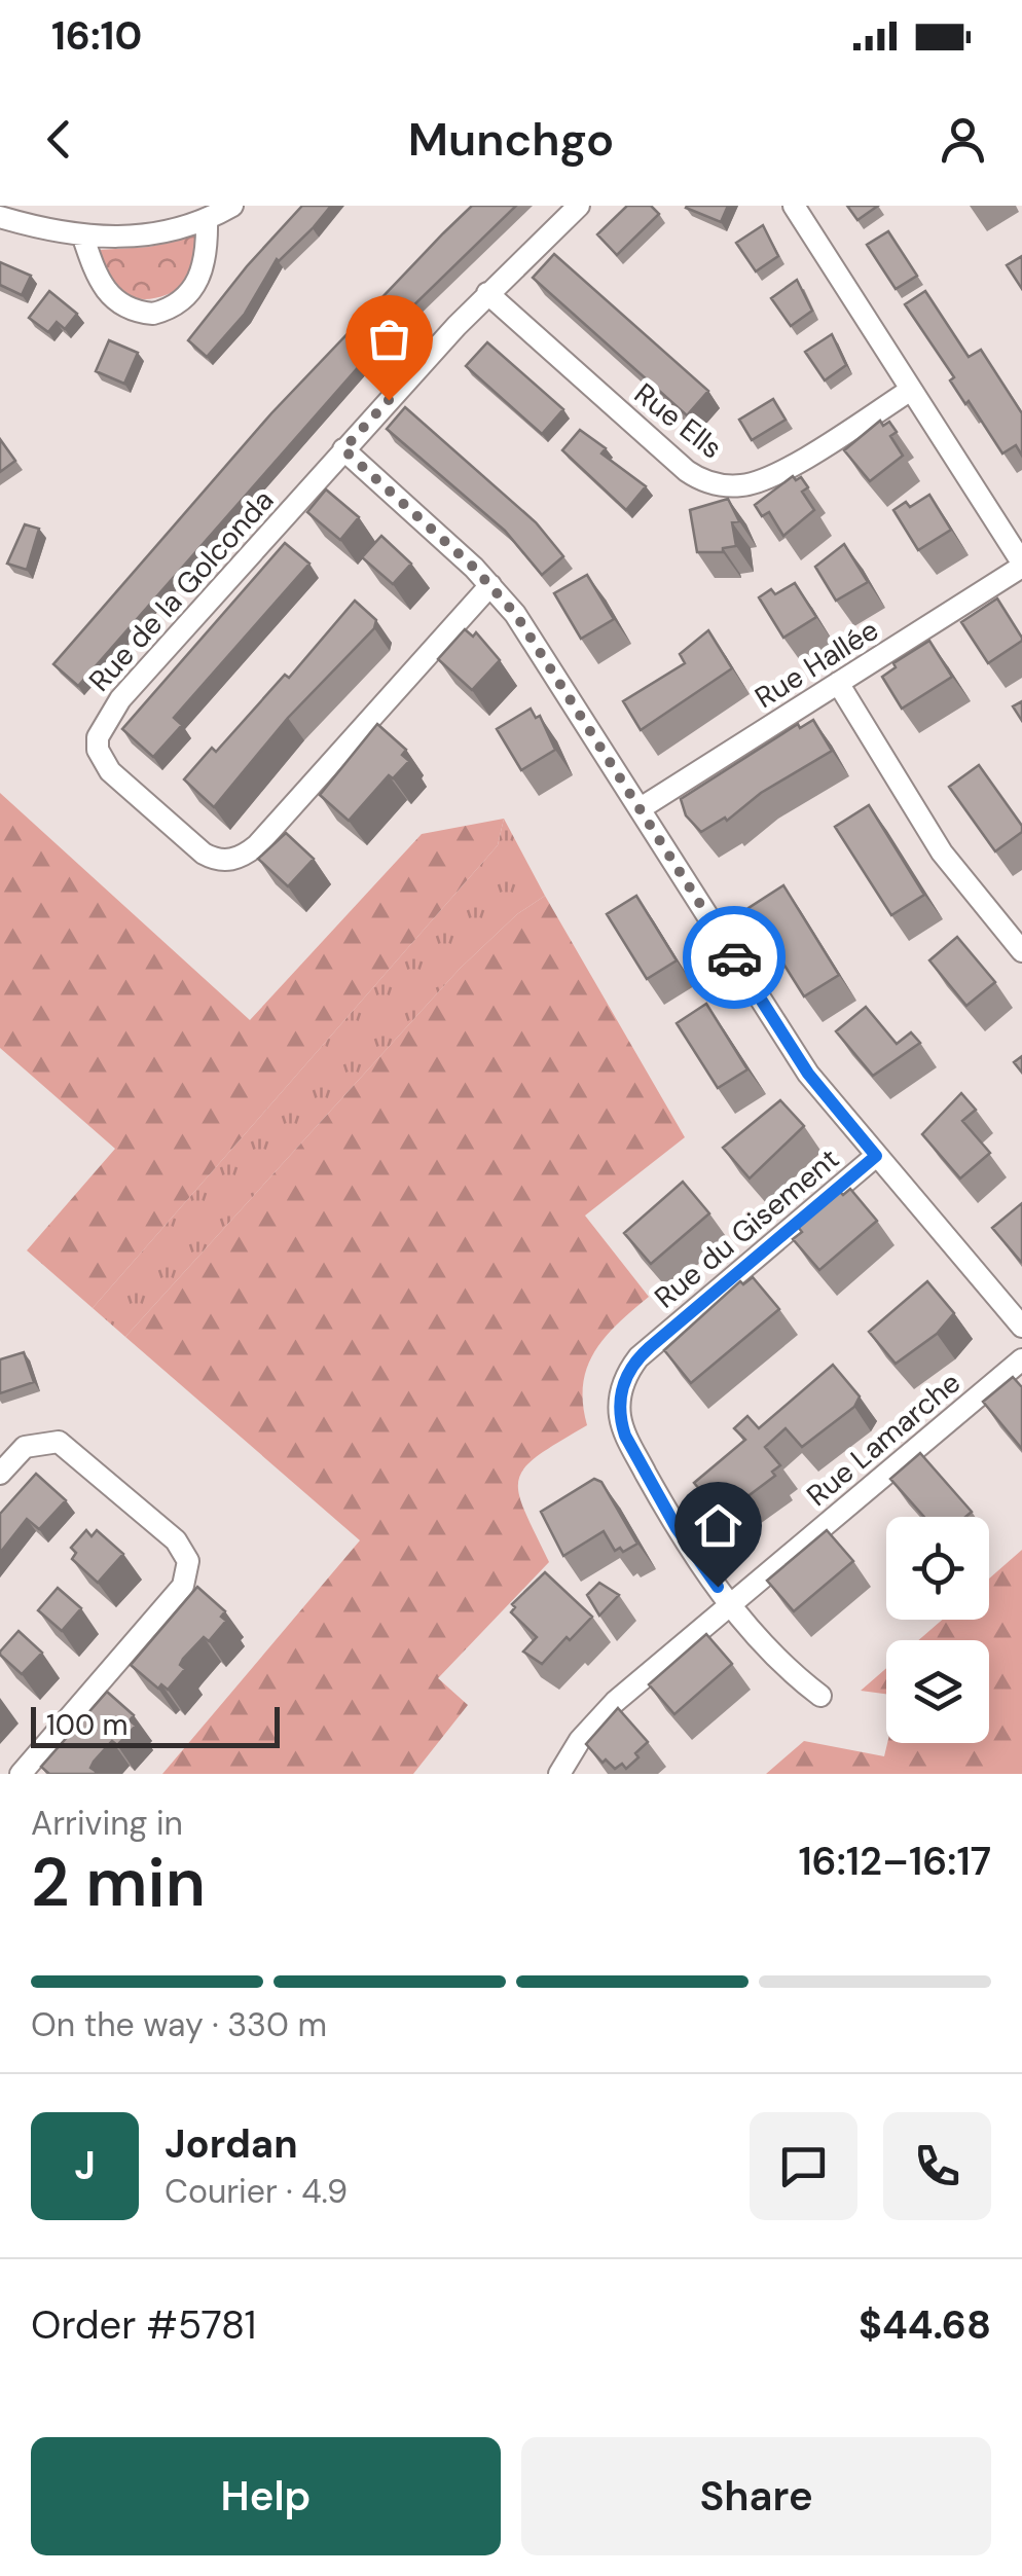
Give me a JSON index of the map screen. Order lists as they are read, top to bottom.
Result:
{
  "streets": {
    "street": [
      "Rue Ells",
      "Rue de la Golconda",
      "Rue Hallée",
      "Rue du Gisement",
      "Rue Lamarche"
    ]
  },
  "crossings": [
    ["Rue Ells", "Rue de la Golconda"],
    ["Rue du Gisement", "Rue Lamarche"]
  ],
  "scale_bar": "100 m",
  "page": {
    "status": "16:10",
    "header": "Munchgo",
    "scale": "100 m",
    "heading": ["2 min", "Arriving in", "16:12–16:17"],
    "panel": [
      "Jordan",
      "Courier · 4.9",
      "Order #5781",
      "$44.68"
    ],
    "bar": "On the way · 330 m",
    "round": "J",
    "buttons": ["Help", "Share"]
  }
}
